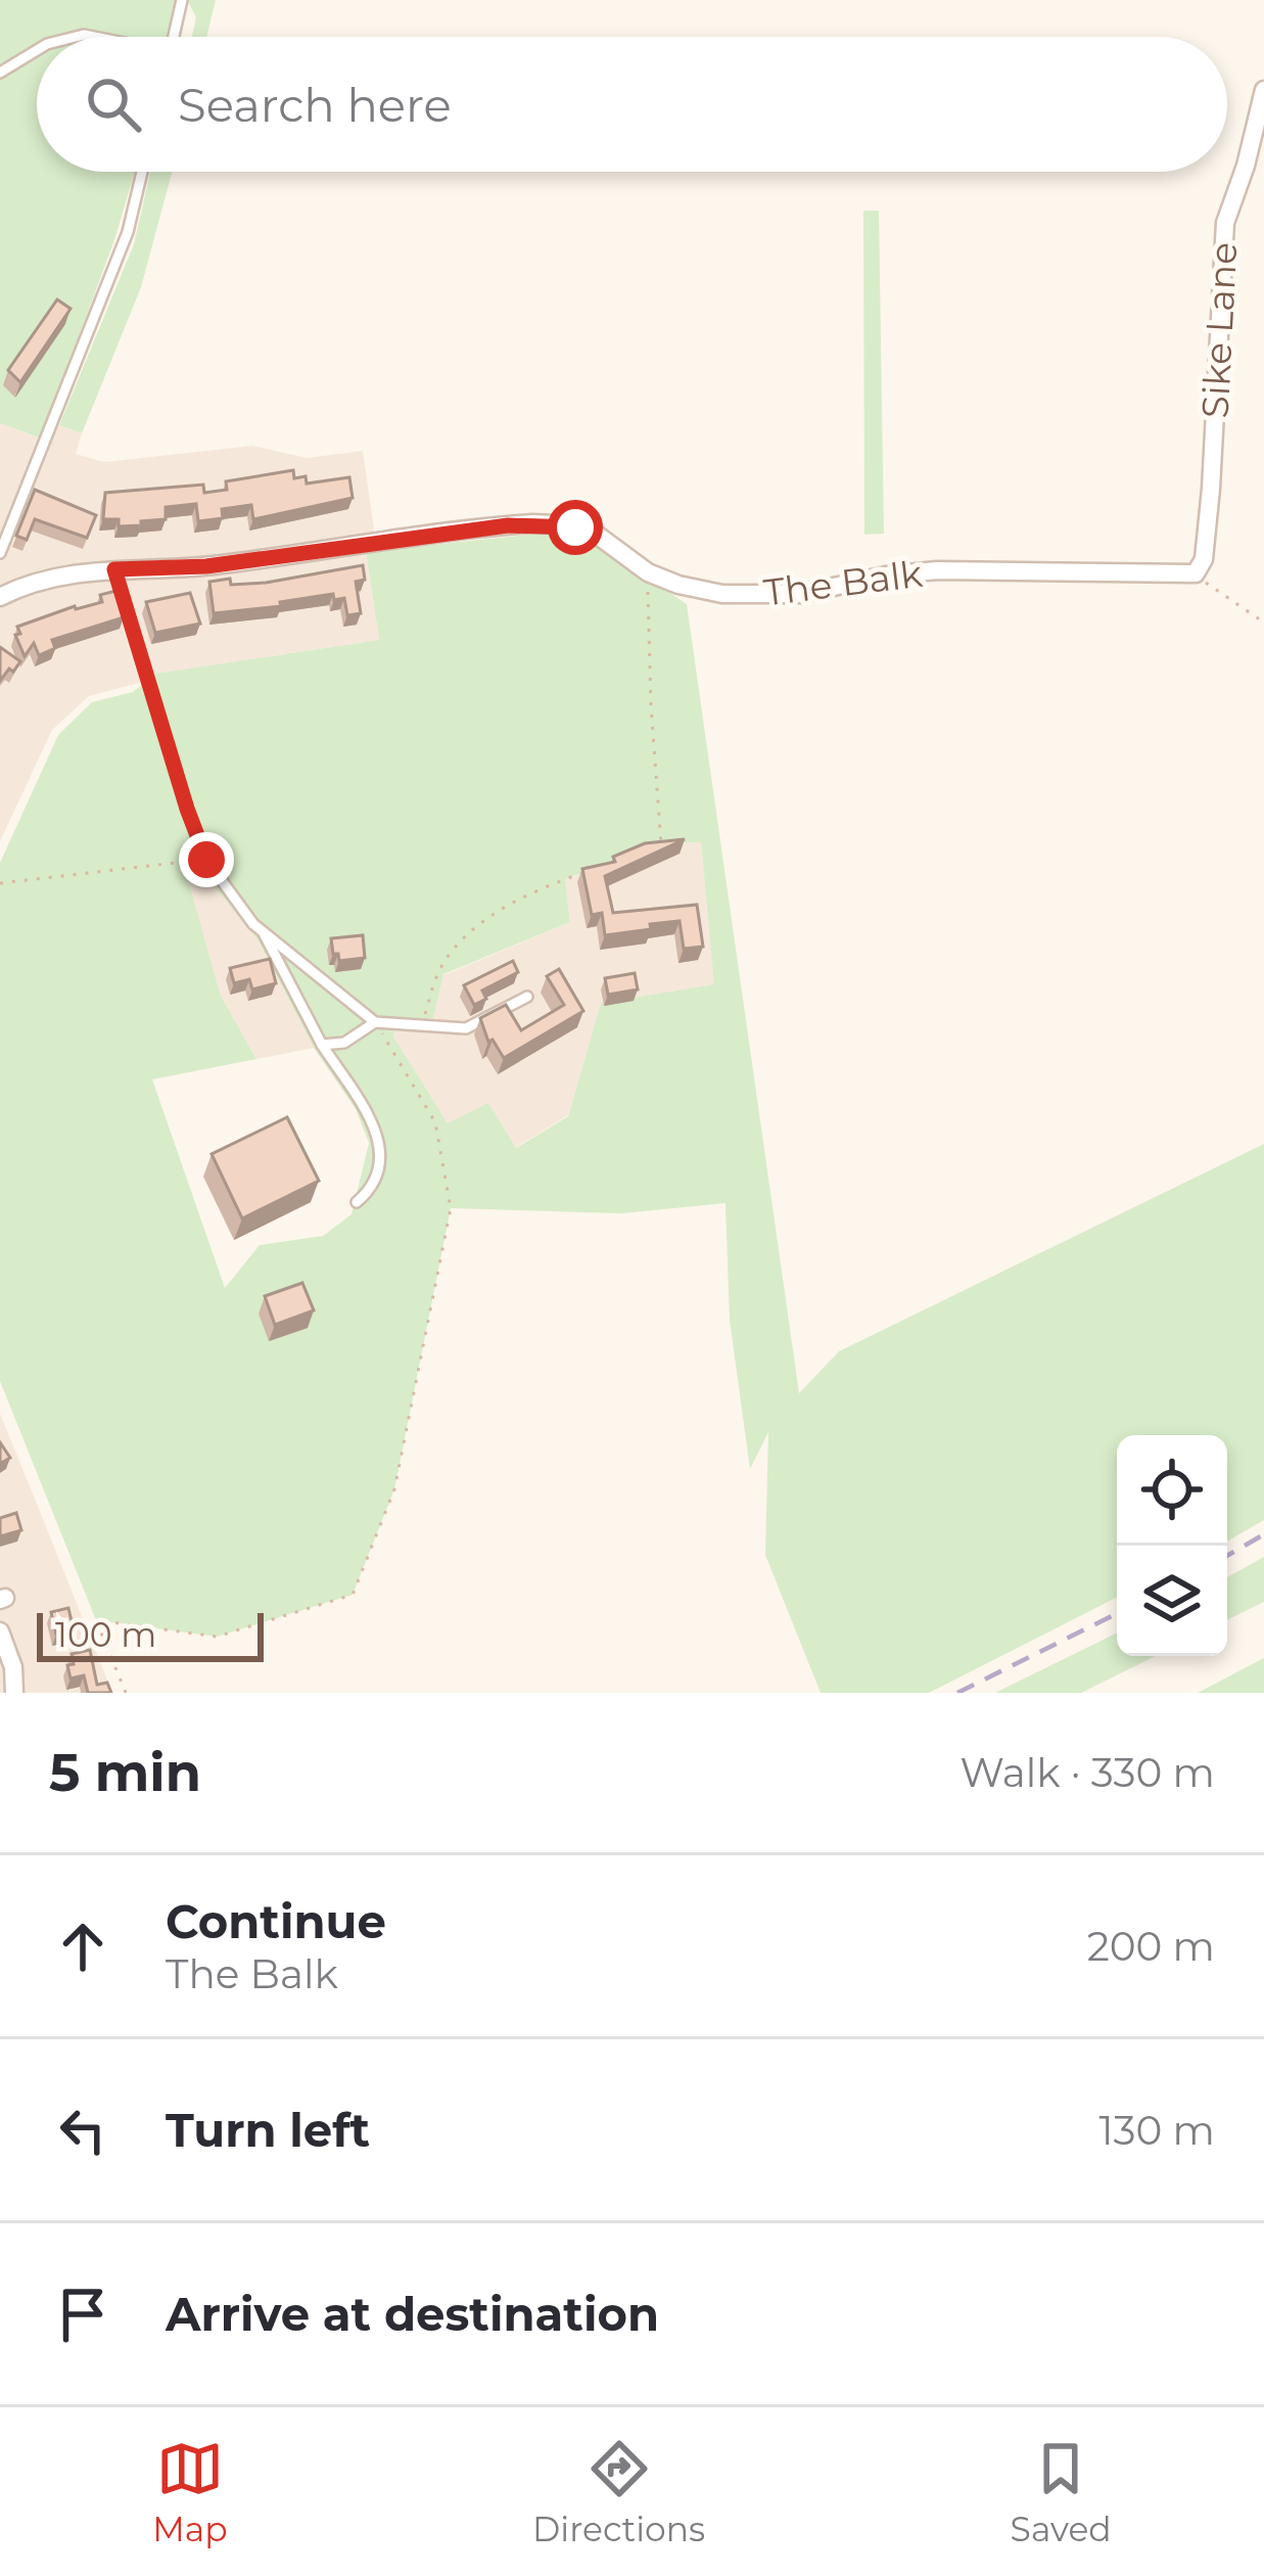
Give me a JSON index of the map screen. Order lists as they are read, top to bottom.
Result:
{
  "streets": {
    "street": ["Sike Lane", "The Balk"]
  },
  "crossings": [
    ["Sike Lane", "The Balk"]
  ],
  "scale_bar": "100 m",
  "page": {
    "search": "Search here",
    "scale": "100 m",
    "heading": ["5 min", "Walk · 330 m"],
    "list": [
      ["Continue", "The Balk", "200 m"],
      ["Turn left", "130 m"],
      "Arrive at destination"
    ],
    "nav": ["Map", "Directions", "Saved"]
  }
}
